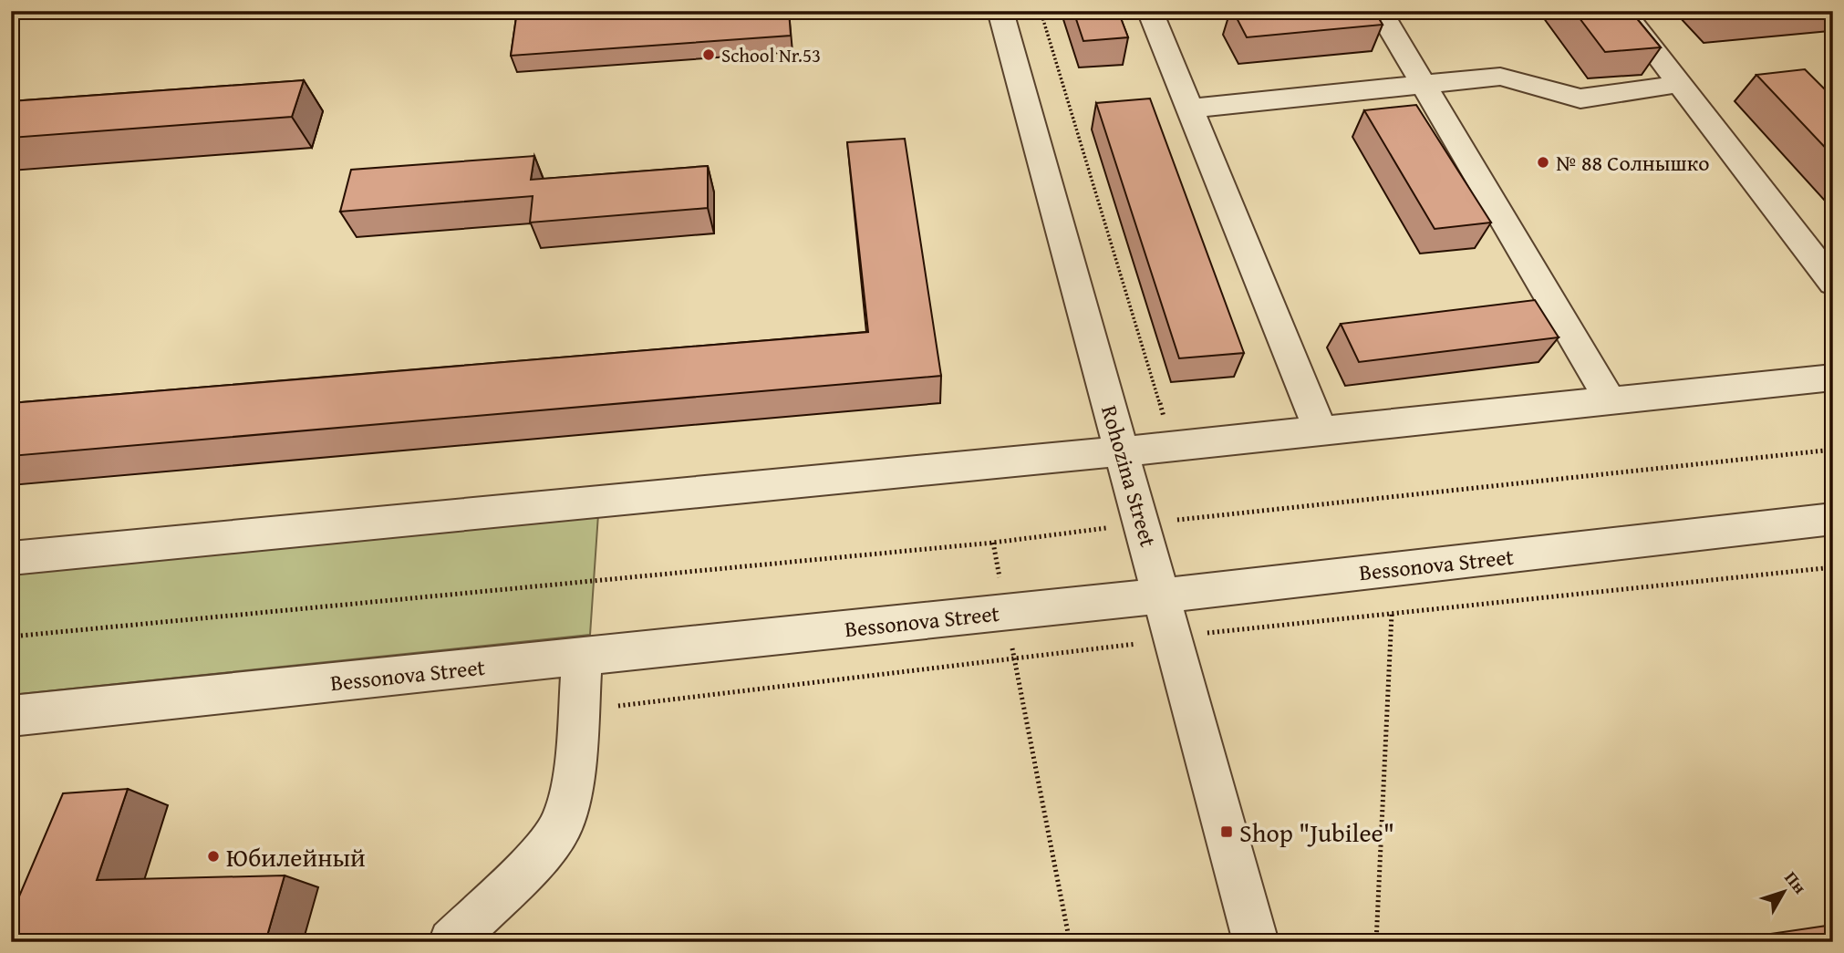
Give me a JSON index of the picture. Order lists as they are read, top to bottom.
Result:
{
  "streets": {
    "street": ["Rohozina Street", "Bessonova Street"]
  },
  "crossings": [
    ["Rohozina Street", "Bessonova Street"]
  ],
  "places": {
    "other": ["School Nr.53", "№ 88 Солнышко", "Юбилейный"],
    "transit": ["Shop \"Jubilee\""]
  },
  "north": "top right"
}
